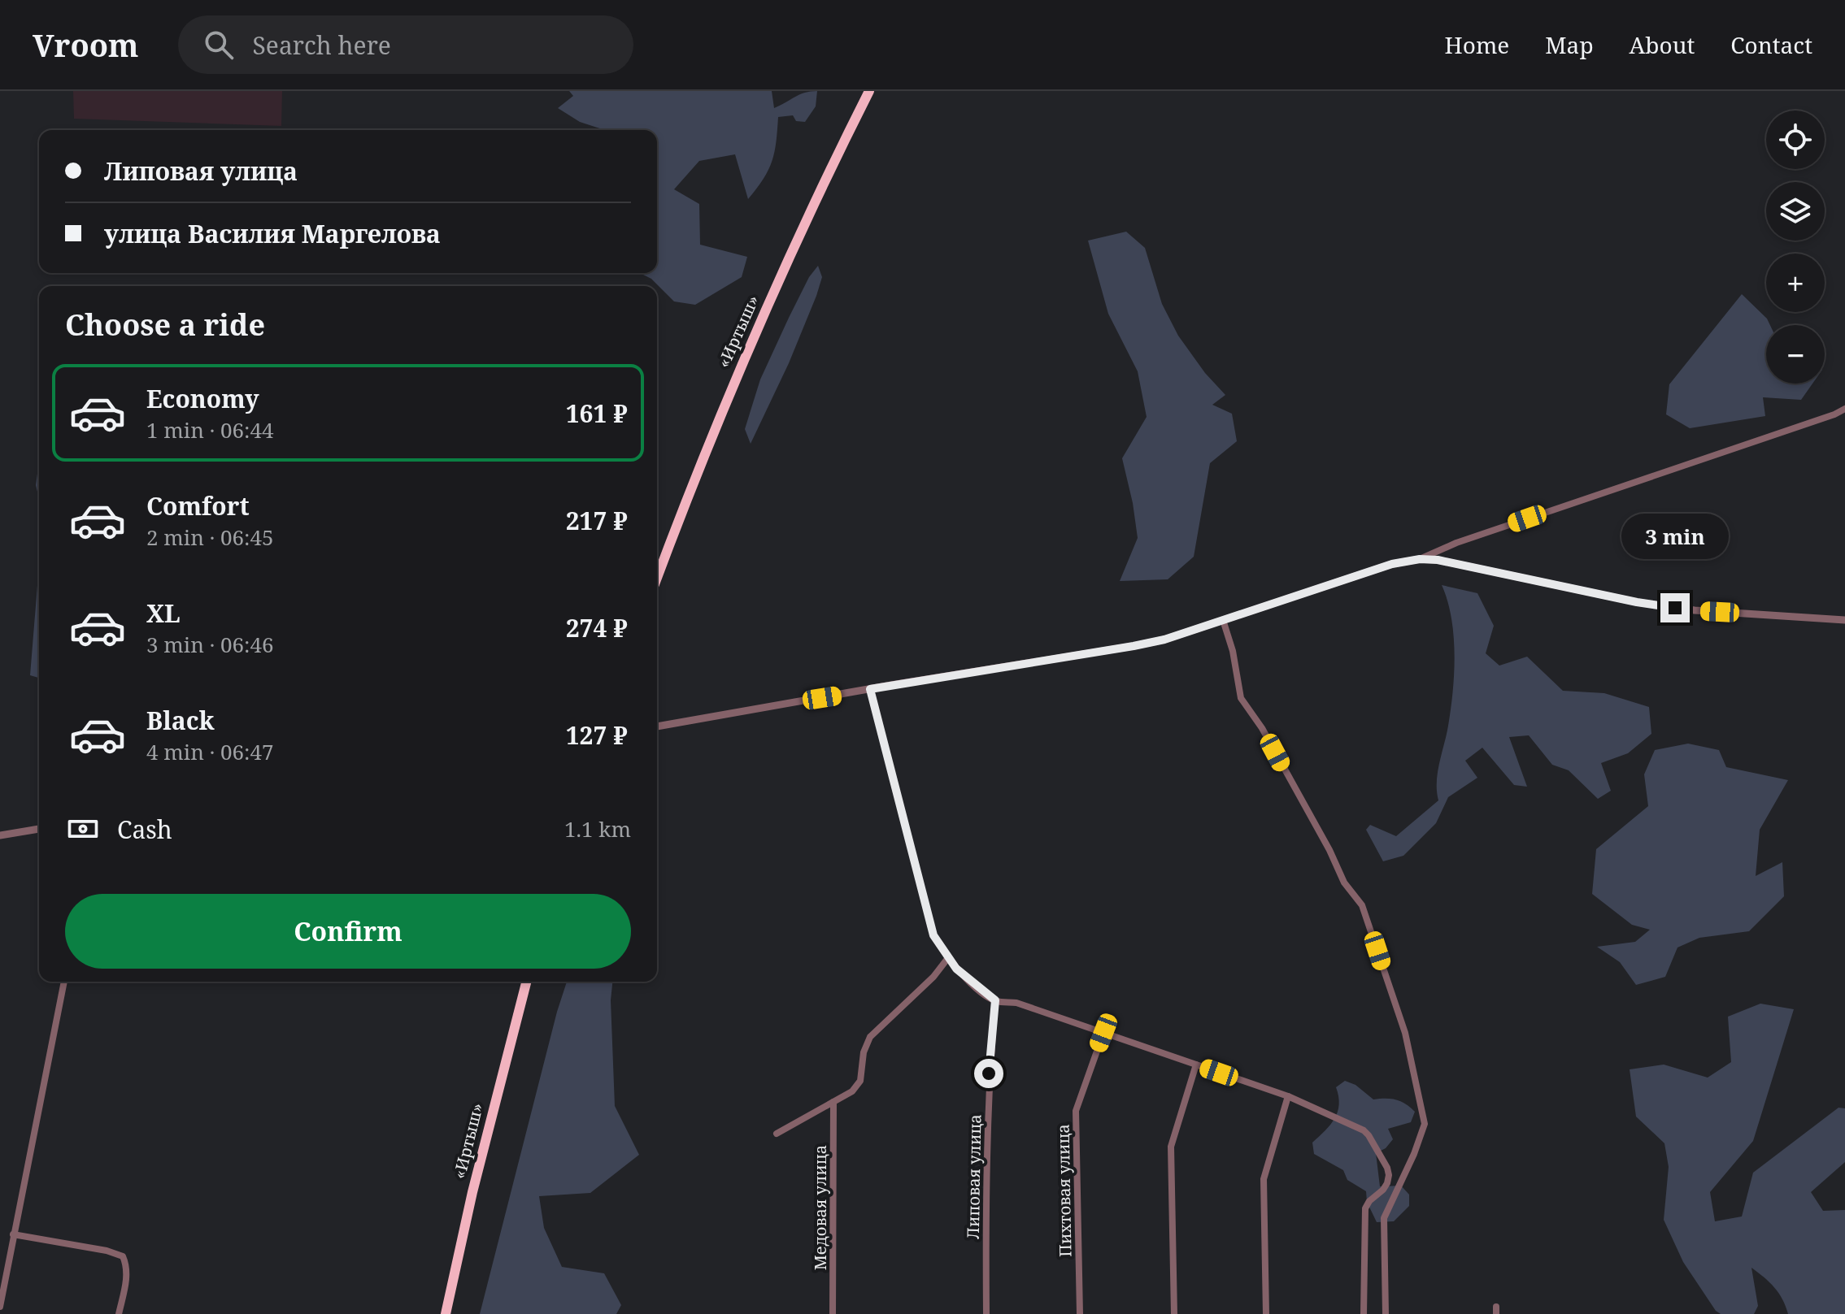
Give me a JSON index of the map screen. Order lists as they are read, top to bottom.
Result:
{
  "streets": {
    "highway": ["«Иртыш»"],
    "street": ["Липовая улица", "Пихтовая улица", "Медовая улица"]
  },
  "page": {
    "header": "Vroom",
    "search": "Search here",
    "nav": [
      "Home",
      "Map",
      "About",
      "Contact"
    ],
    "map_buttons": ["+", "−"],
    "banner": ["Липовая улица", "улица Василия Маргелова"],
    "heading": "Choose a ride",
    "list": [
      {
        "name": "Economy",
        "note": "1 min · 06:44",
        "value": "161 ₽"
      },
      {
        "name": "Comfort",
        "note": "2 min · 06:45",
        "value": "217 ₽"
      },
      {
        "name": "XL",
        "note": "3 min · 06:46",
        "value": "274 ₽"
      },
      {
        "name": "Black",
        "note": "4 min · 06:47",
        "value": "127 ₽"
      }
    ],
    "bubble": "3 min",
    "pay": ["Cash", "1.1 km"],
    "buttons": "Confirm"
  }
}
